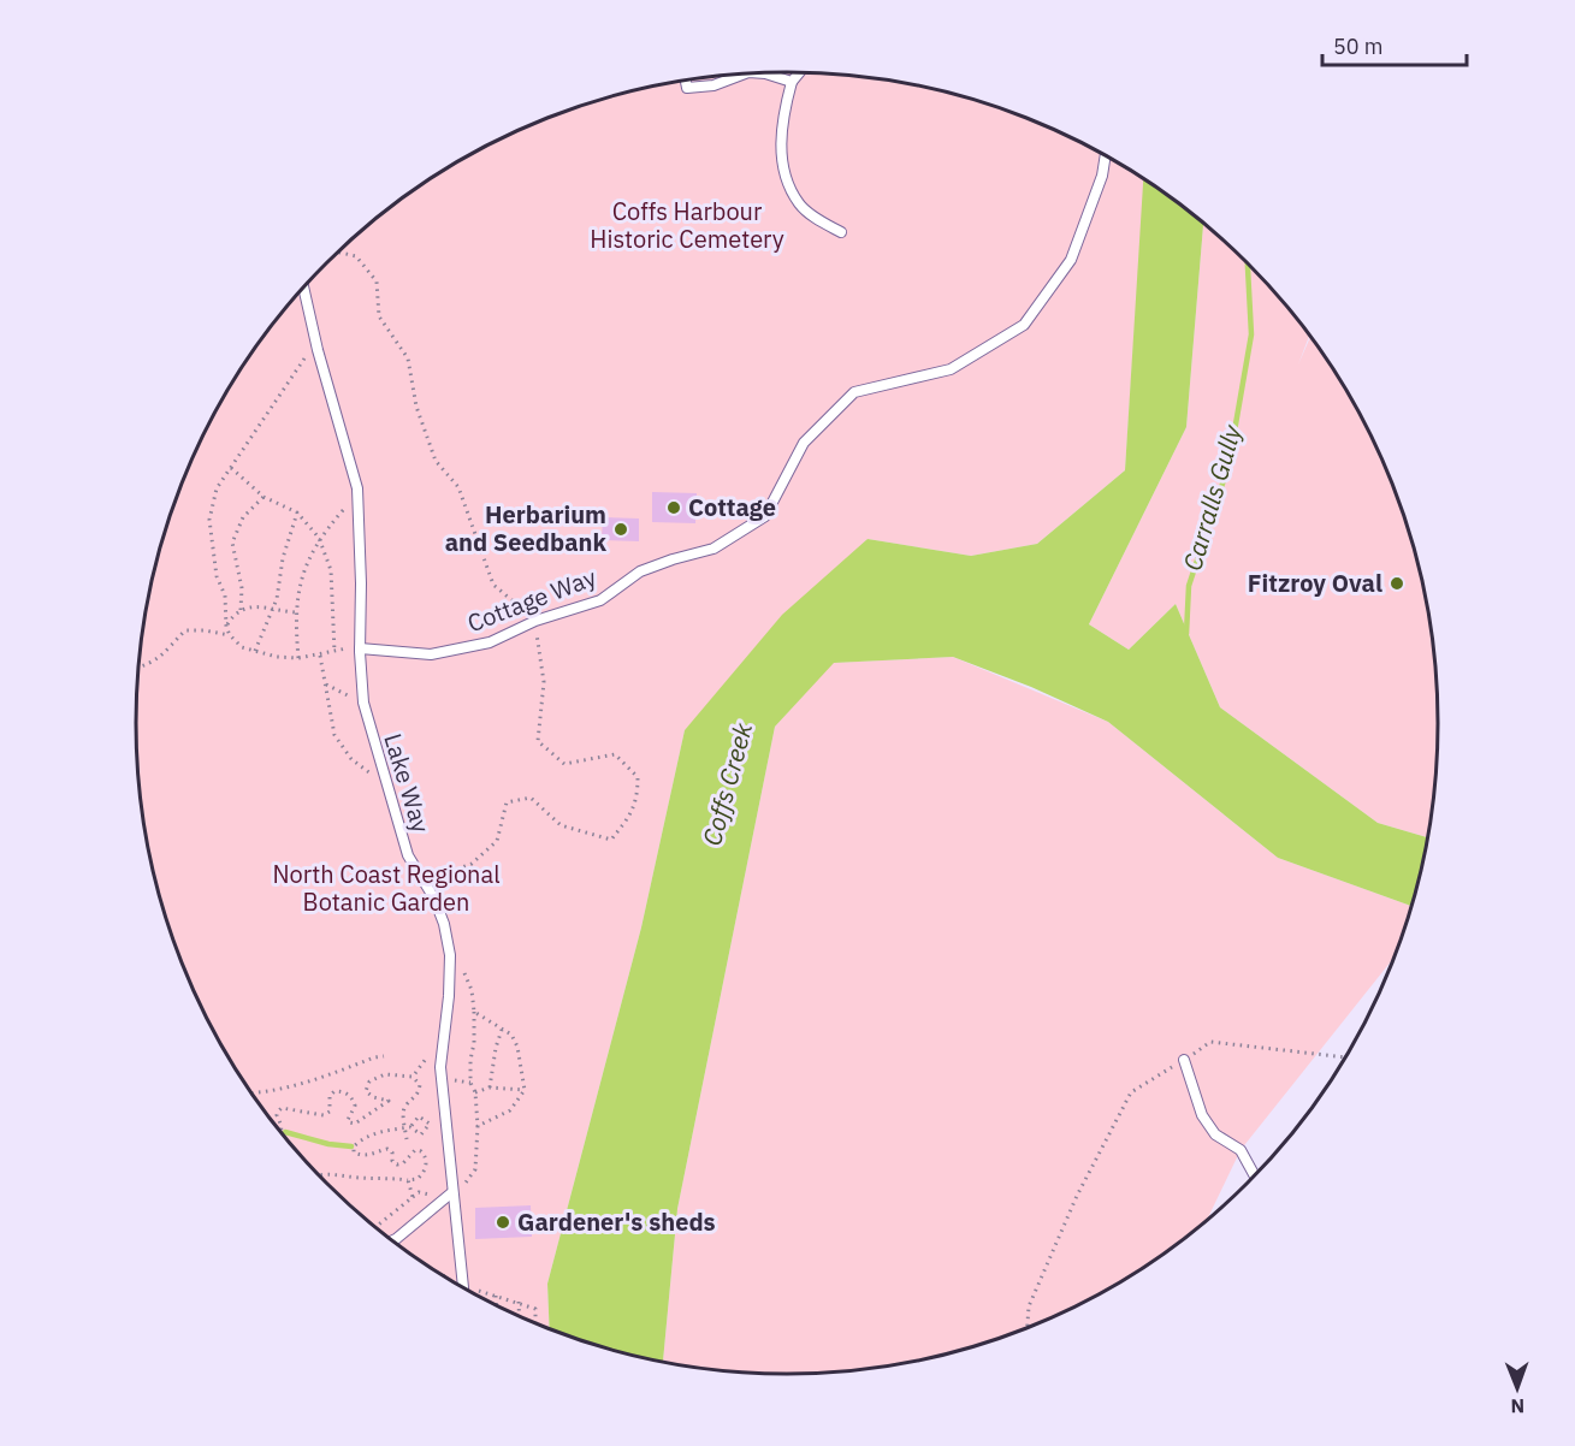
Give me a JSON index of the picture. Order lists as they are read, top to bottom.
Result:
{
  "streets": {
    "lane": ["Cottage Way", "Lake Way"]
  },
  "crossings": [
    ["Cottage Way", "Lake Way"]
  ],
  "water": ["Carralls Gully", "Coffs Creek"],
  "parks": ["Coffs Harbour Historic Cemetery", "North Coast Regional Botanic Garden"],
  "places": [
    "Cottage",
    "Herbarium and Seedbank",
    "Fitzroy Oval",
    "Gardener's sheds"
  ],
  "scale_bar": "50 m",
  "north": "bottom"
}
